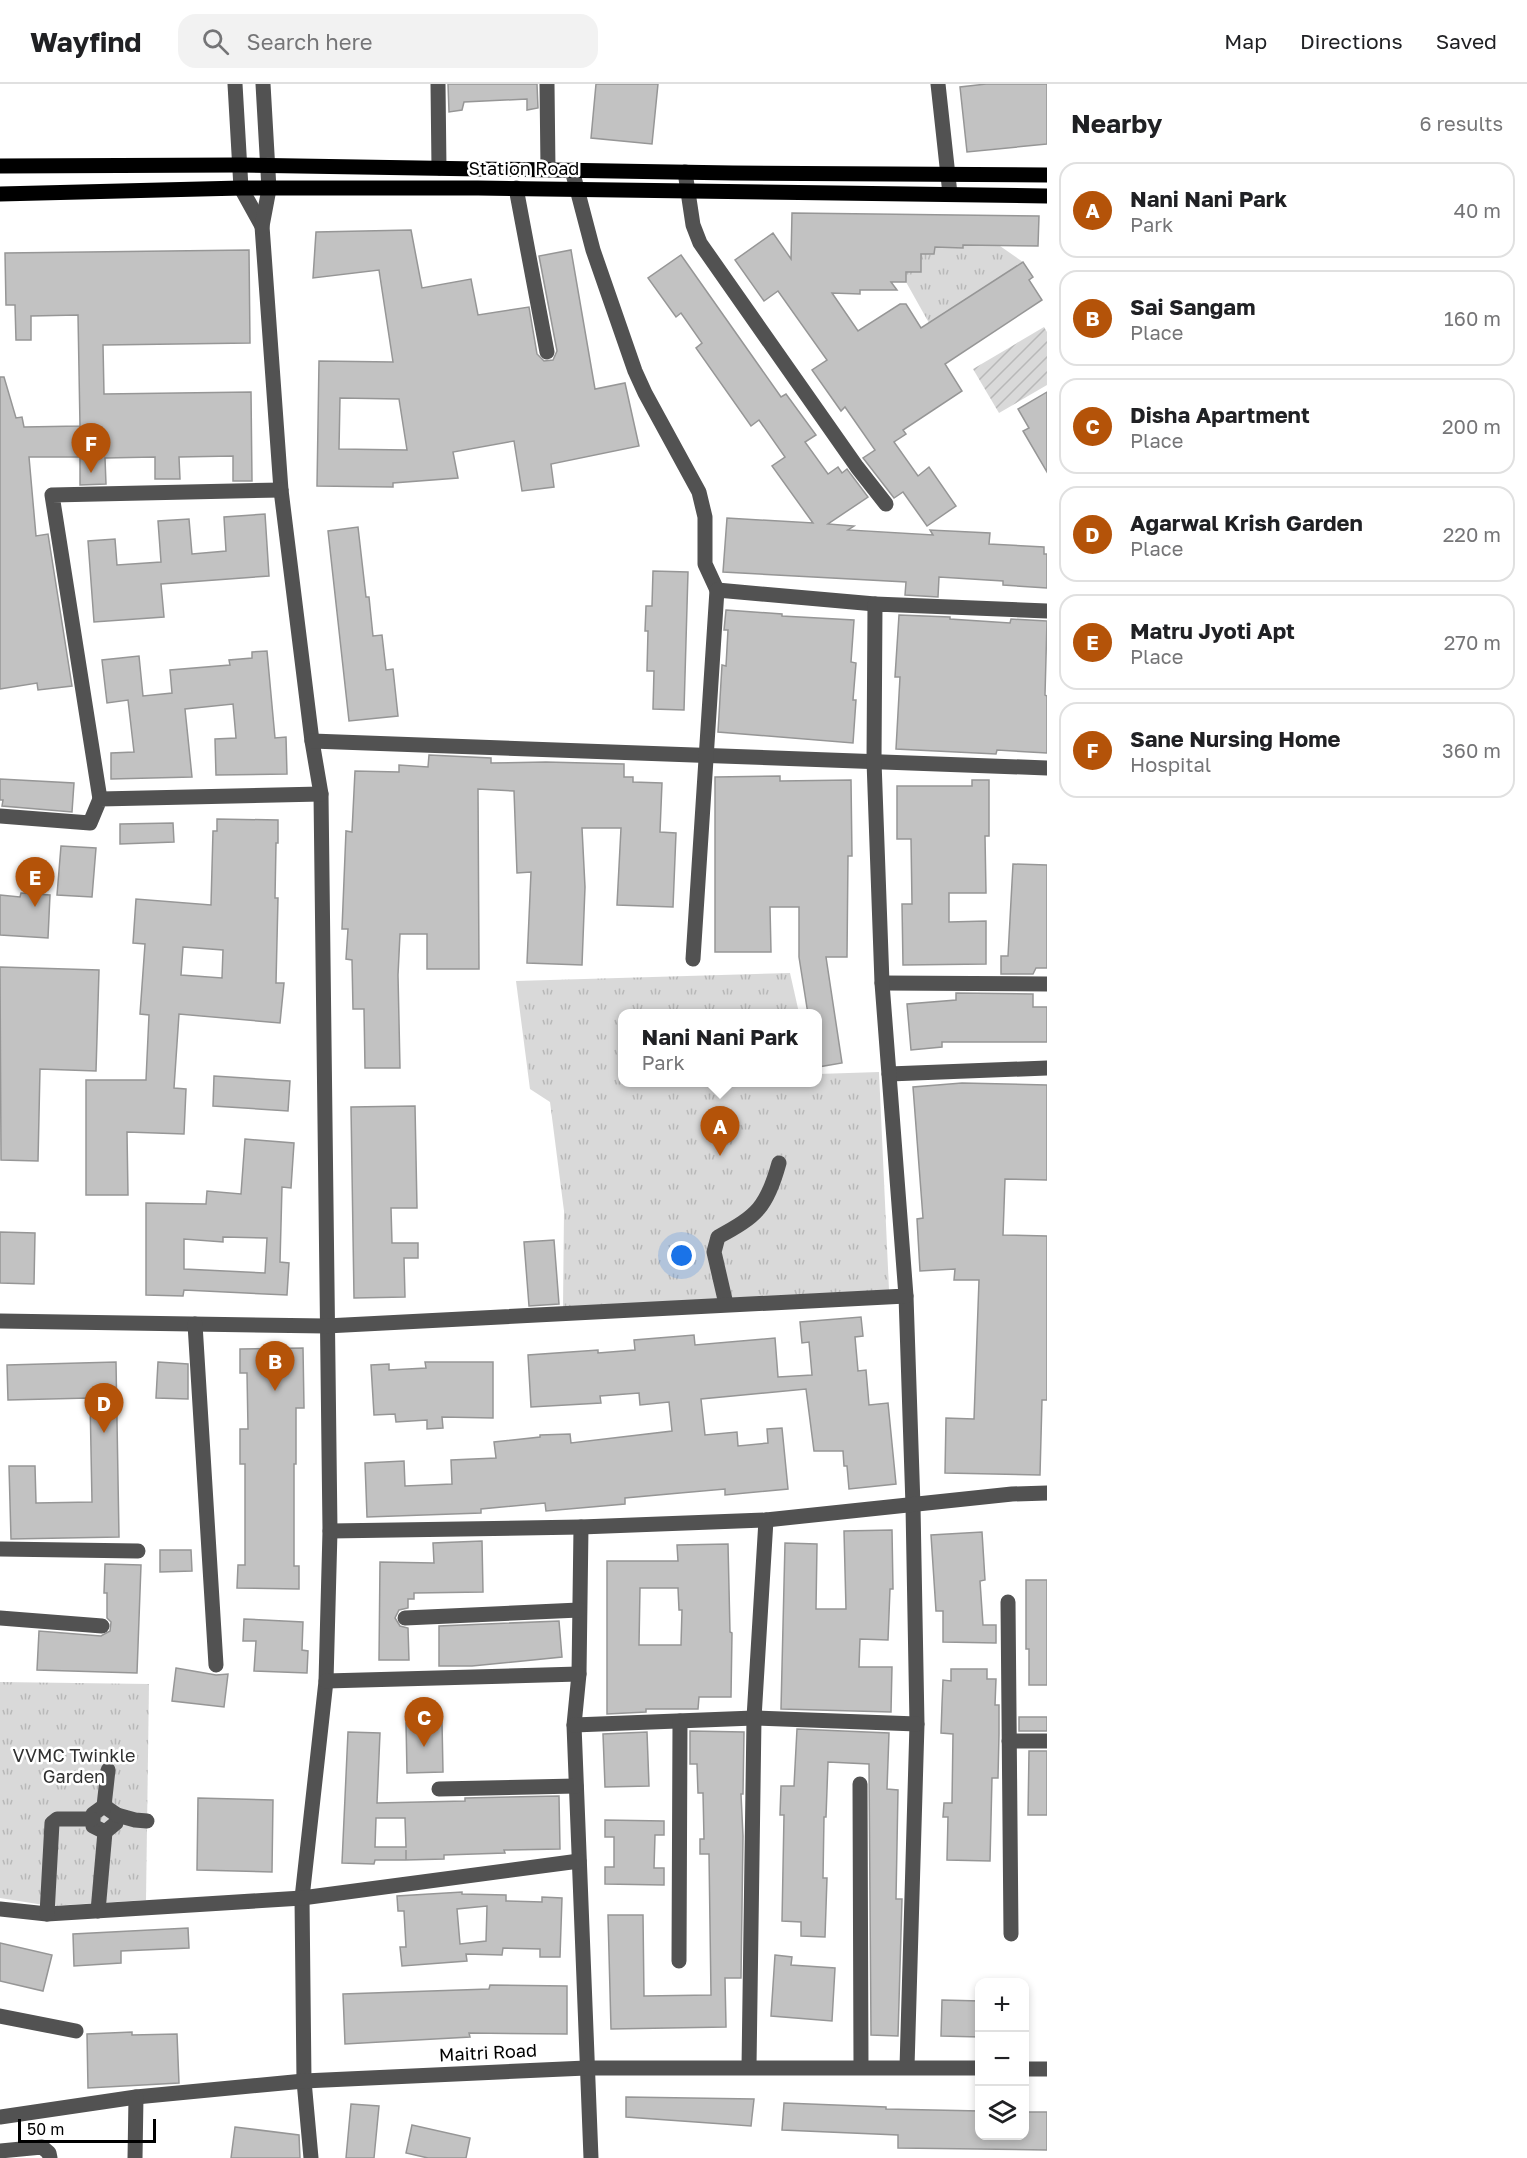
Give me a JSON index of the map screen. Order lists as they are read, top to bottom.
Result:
{
  "streets": {
    "main road": ["Station Road"],
    "street": ["Maitri Road"]
  },
  "parks": ["VVMC Twinkle Garden"],
  "scale_bar": "50 m",
  "page": {
    "header": "Wayfind",
    "search": "Search here",
    "nav": ["Map", "Directions", "Saved"],
    "heading": ["Nearby", "6 results"],
    "list": [
      {
        "mark": "A",
        "name": "Nani Nani Park",
        "note": "Park",
        "value": "40 m"
      },
      {
        "mark": "B",
        "name": "Sai Sangam",
        "note": "Place",
        "value": "160 m"
      },
      {
        "mark": "C",
        "name": "Disha Apartment",
        "note": "Place",
        "value": "200 m"
      },
      {
        "mark": "D",
        "name": "Agarwal Krish Garden",
        "note": "Place",
        "value": "220 m"
      },
      {
        "mark": "E",
        "name": "Matru Jyoti Apt",
        "note": "Place",
        "value": "270 m"
      },
      {
        "mark": "F",
        "name": "Sane Nursing Home",
        "note": "Hospital",
        "value": "360 m"
      }
    ],
    "pins": [
      "F",
      "E",
      "A",
      "B",
      "D",
      "C"
    ],
    "popup": ["Nani Nani Park", "Park"],
    "map_buttons": ["+", "−"],
    "scale": "50 m"
  }
}
